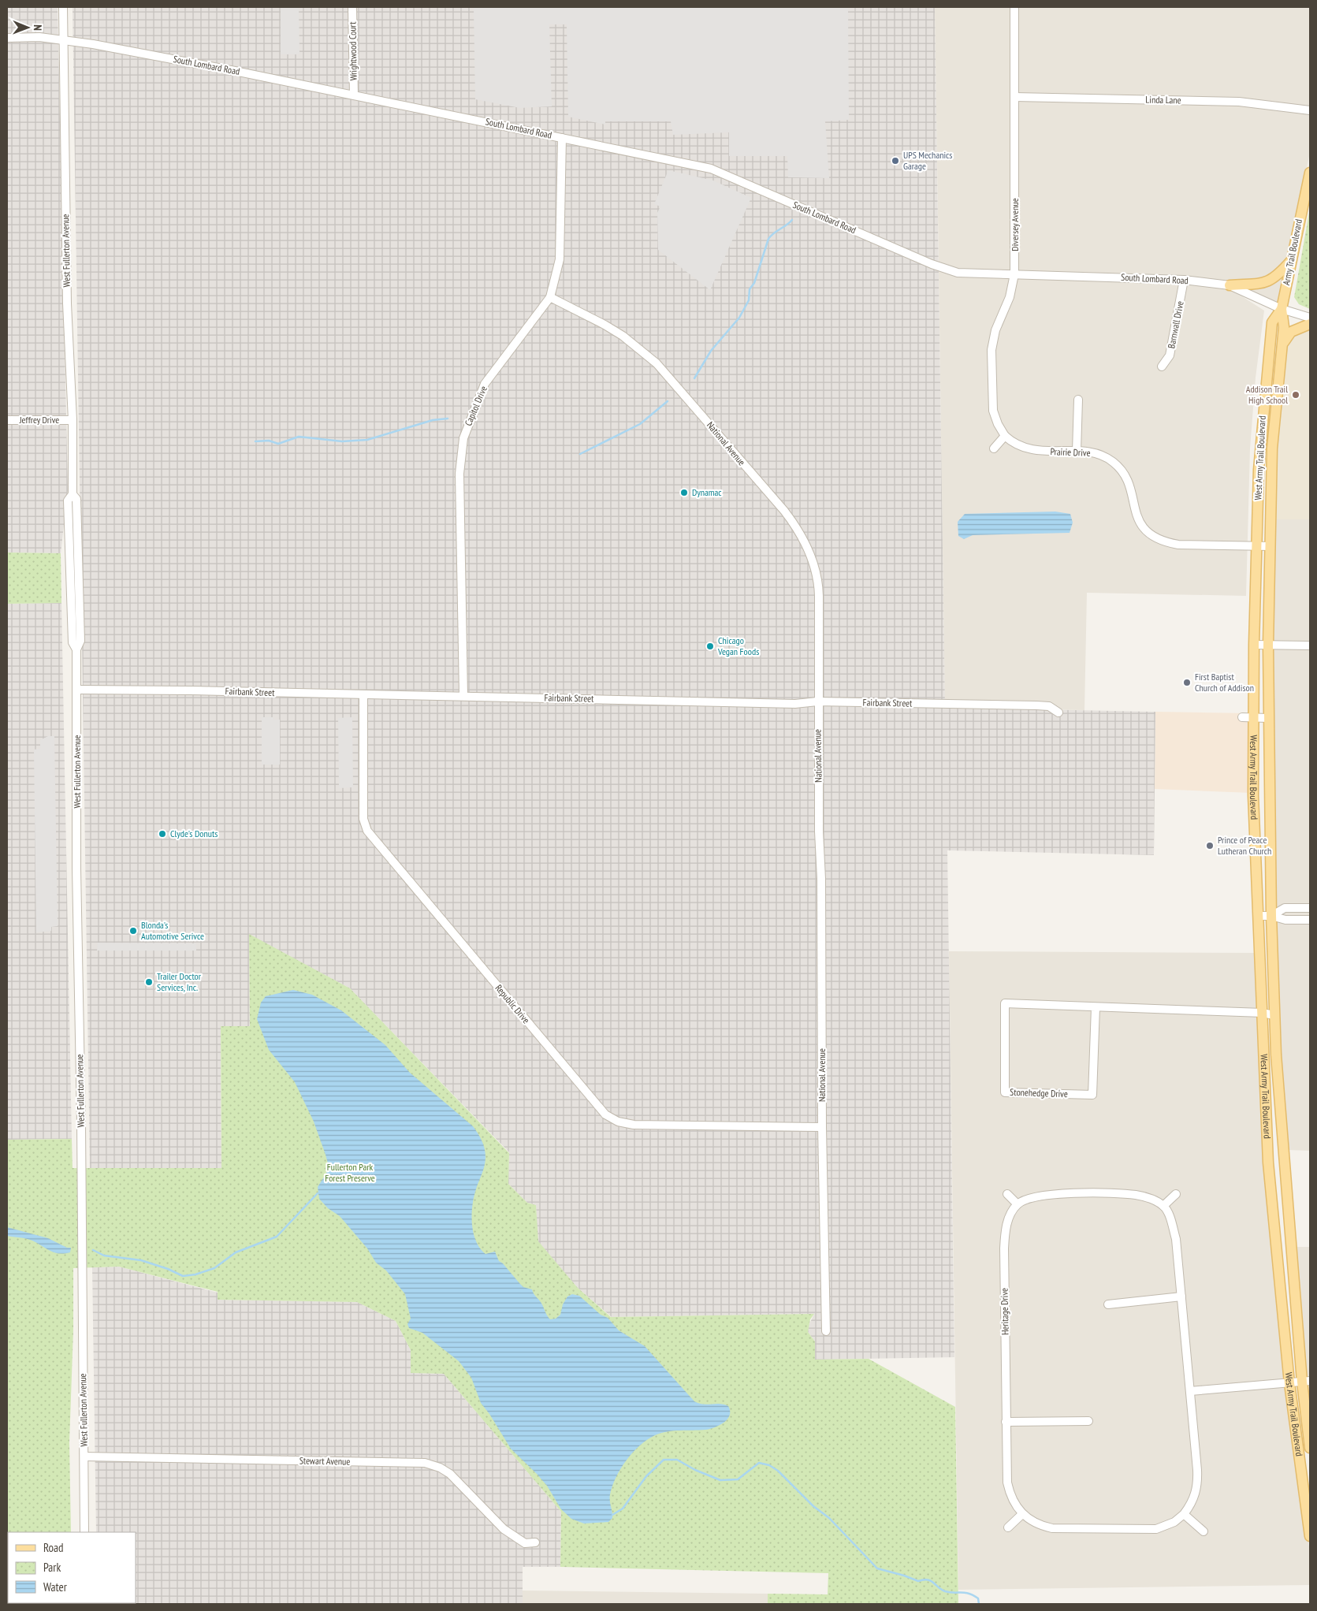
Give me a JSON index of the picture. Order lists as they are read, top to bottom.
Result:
{
  "streets": {
    "main road": ["Army Trail Boulevard", "West Army Trail Boulevard"],
    "street": [
      "Wrightwood Court",
      "South Lombard Road",
      "Linda Lane",
      "Diversey Avenue",
      "West Fullerton Avenue",
      "Barnwall Drive",
      "Capitol Drive",
      "Jeffrey Drive",
      "National Avenue",
      "Prairie Drive",
      "Fairbank Street",
      "Republic Drive",
      "Stonehedge Drive",
      "Heritage Drive",
      "Stewart Avenue"
    ]
  },
  "crossings": [
    ["Wrightwood Court", "South Lombard Road"],
    ["South Lombard Road", "Diversey Avenue"],
    ["South Lombard Road", "West Fullerton Avenue"],
    ["South Lombard Road", "Army Trail Boulevard"],
    ["South Lombard Road", "Barnwall Drive"],
    ["South Lombard Road", "Capitol Drive"],
    ["South Lombard Road", "West Army Trail Boulevard"],
    ["Linda Lane", "Diversey Avenue"],
    ["Diversey Avenue", "Prairie Drive"],
    ["West Fullerton Avenue", "Jeffrey Drive"],
    ["West Fullerton Avenue", "Fairbank Street"],
    ["West Fullerton Avenue", "Stewart Avenue"],
    ["Army Trail Boulevard", "West Army Trail Boulevard"],
    ["Capitol Drive", "National Avenue"],
    ["Capitol Drive", "Fairbank Street"],
    ["National Avenue", "Fairbank Street"],
    ["National Avenue", "Republic Drive"],
    ["Prairie Drive", "West Army Trail Boulevard"],
    ["West Army Trail Boulevard", "Stonehedge Drive"],
    ["Fairbank Street", "Republic Drive"]
  ],
  "parks": ["Fullerton Park Forest Preserve"],
  "places": [
    "UPS Mechanics Garage",
    "Addison Trail High School",
    "Dynamac",
    "Chicago Vegan Foods",
    "First Baptist Church of Addison",
    "Clyde's Donuts",
    "Prince of Peace Lutheran Church",
    "Blonda's Automotive Serivce",
    "Trailer Doctor Services, Inc."
  ],
  "legend": ["Road", "Park", "Water"],
  "north": "right"
}
